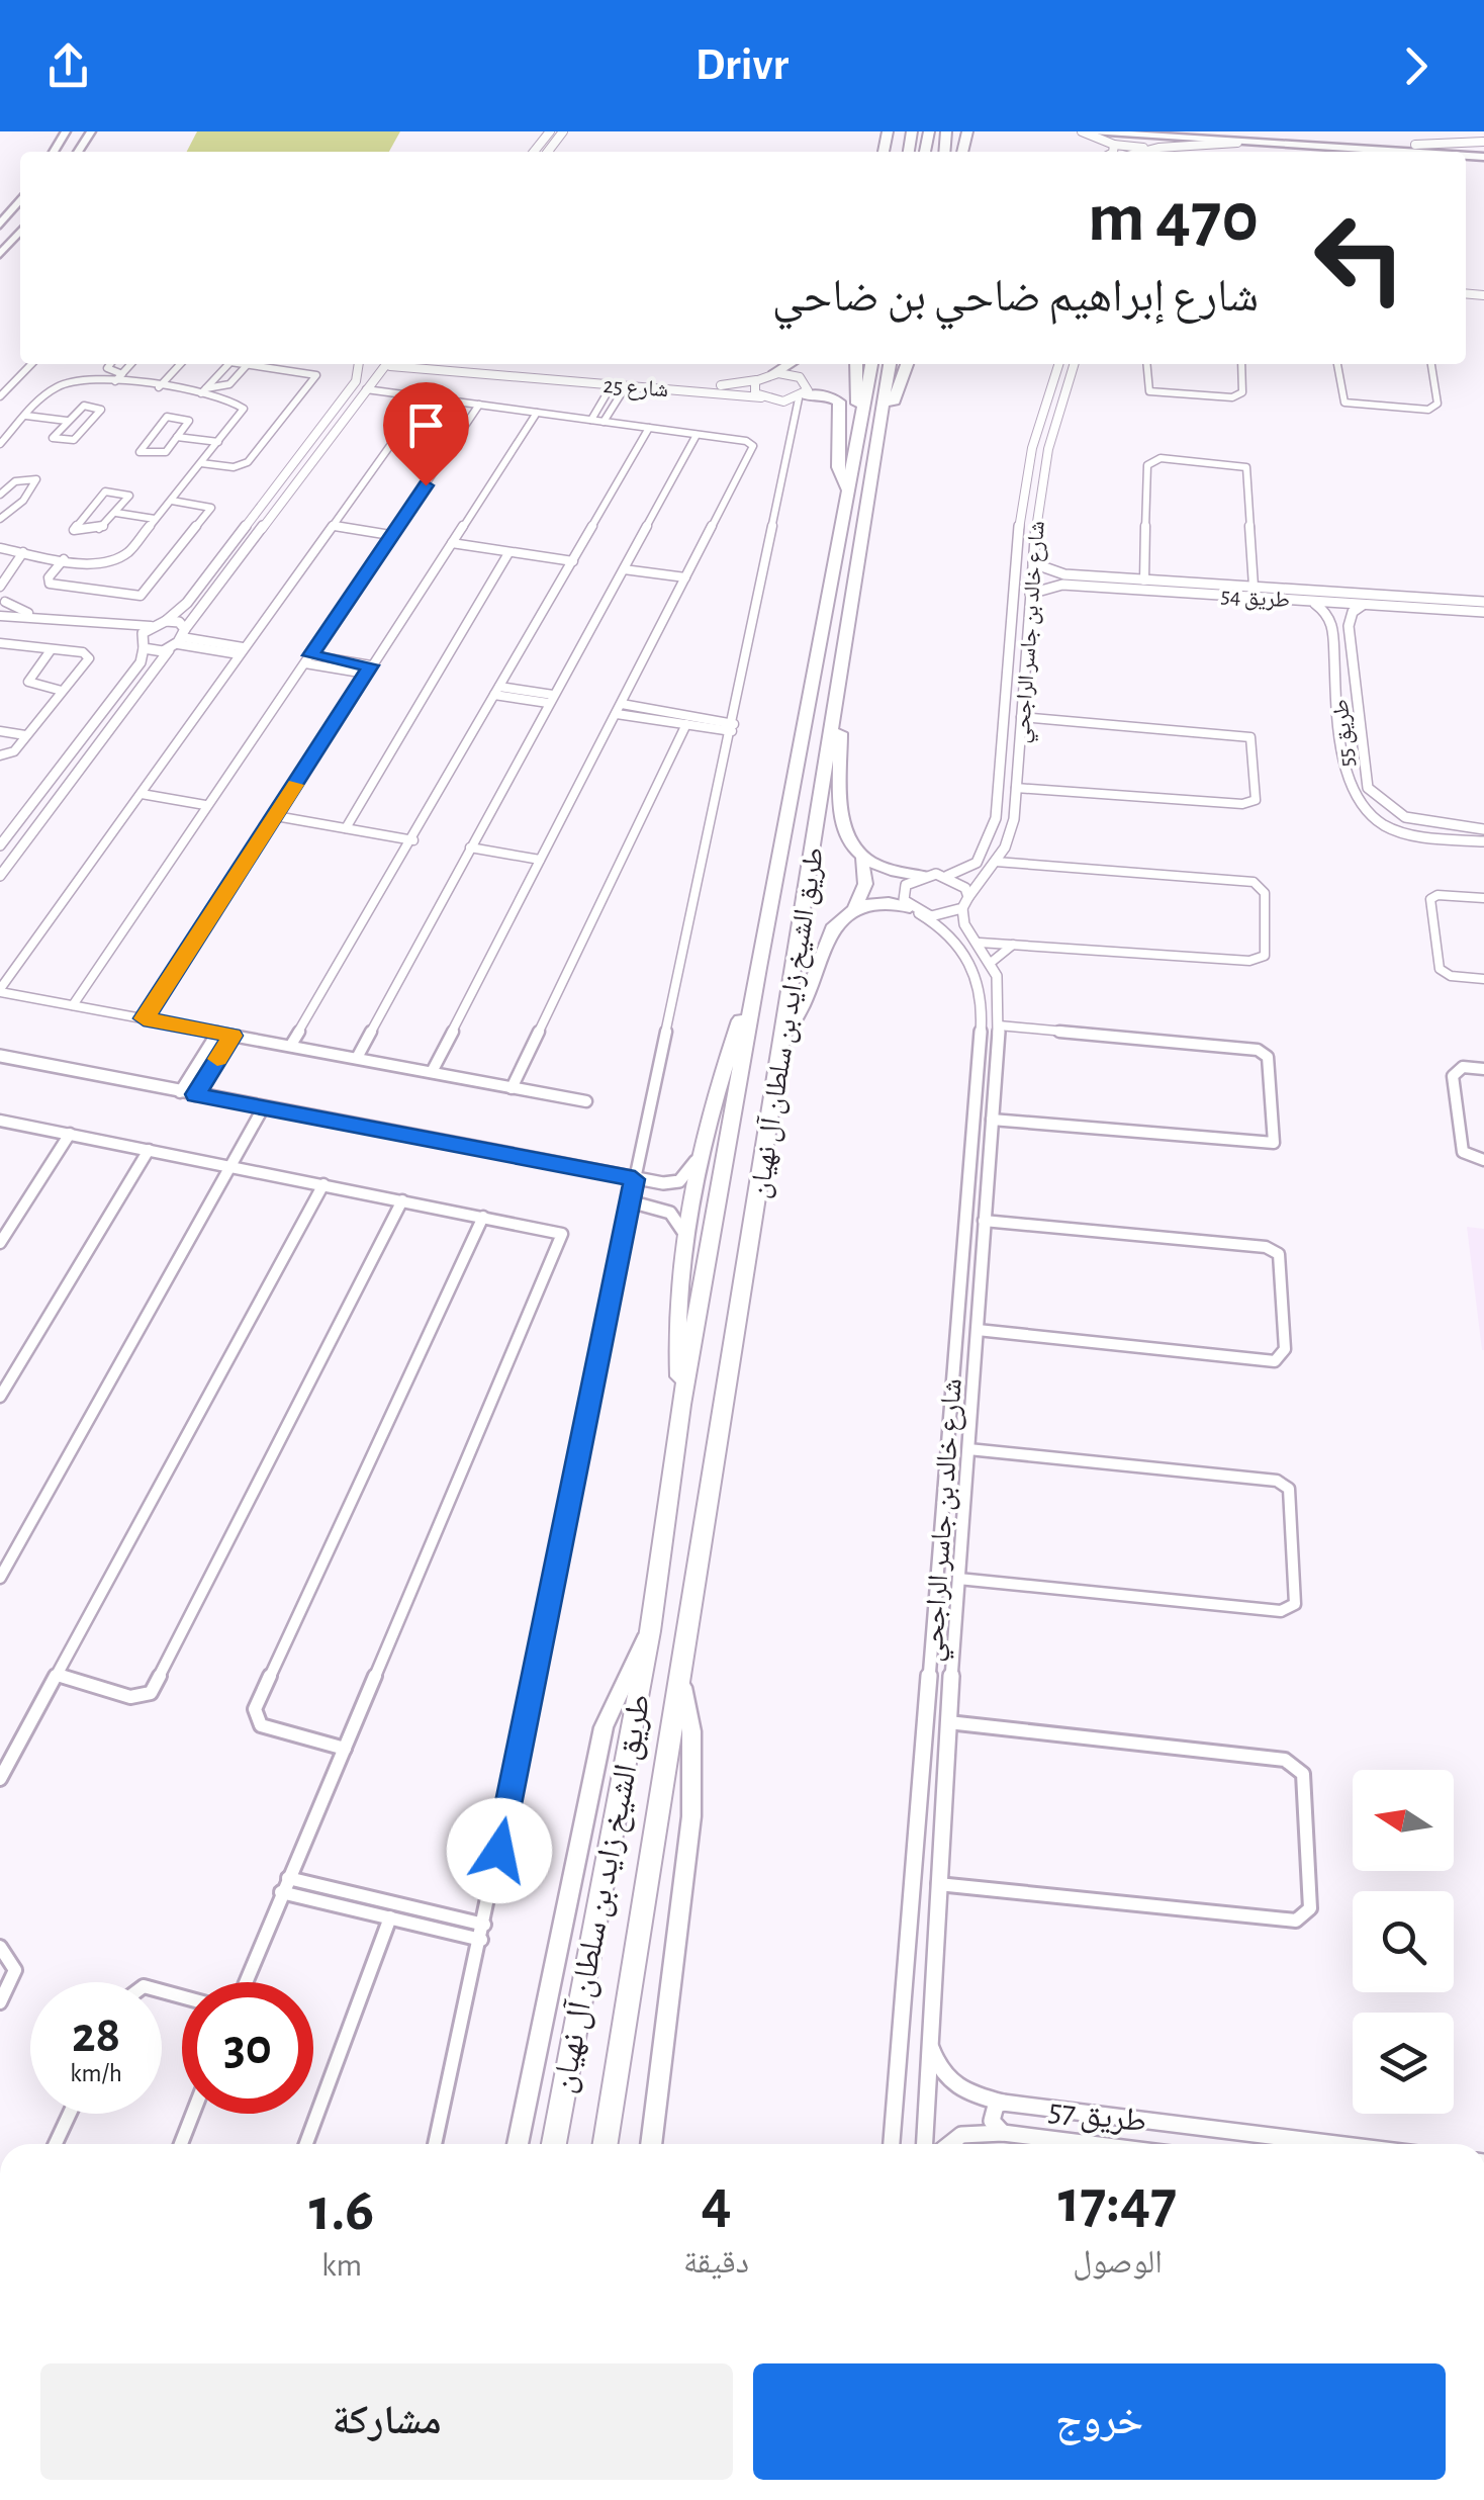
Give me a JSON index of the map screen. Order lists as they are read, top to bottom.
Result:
{
  "streets": {
    "highway": ["طريق الشيخ زايد بن سلطان آل نهيان"],
    "street": [
      "شارع 25",
      "طريق 54",
      "شارع خالد بن جاسر الراجحي",
      "طريق 55",
      "طريق 57"
    ]
  },
  "crossings": [
    ["طريق 54", "شارع خالد بن جاسر الراجحي"],
    ["شارع خالد بن جاسر الراجحي", "طريق 57"]
  ],
  "north": "left",
  "page": {
    "header": "Drivr",
    "turn": ["470 m", "شارع إبراهيم ضاحي بن ضاحي"],
    "speed": "28 km/h",
    "limit": "30",
    "eta": [
      "17:47",
      "الوصول",
      "4",
      "دقيقة",
      "1.6",
      "km"
    ],
    "buttons": ["خروج", "مشاركة"]
  }
}
